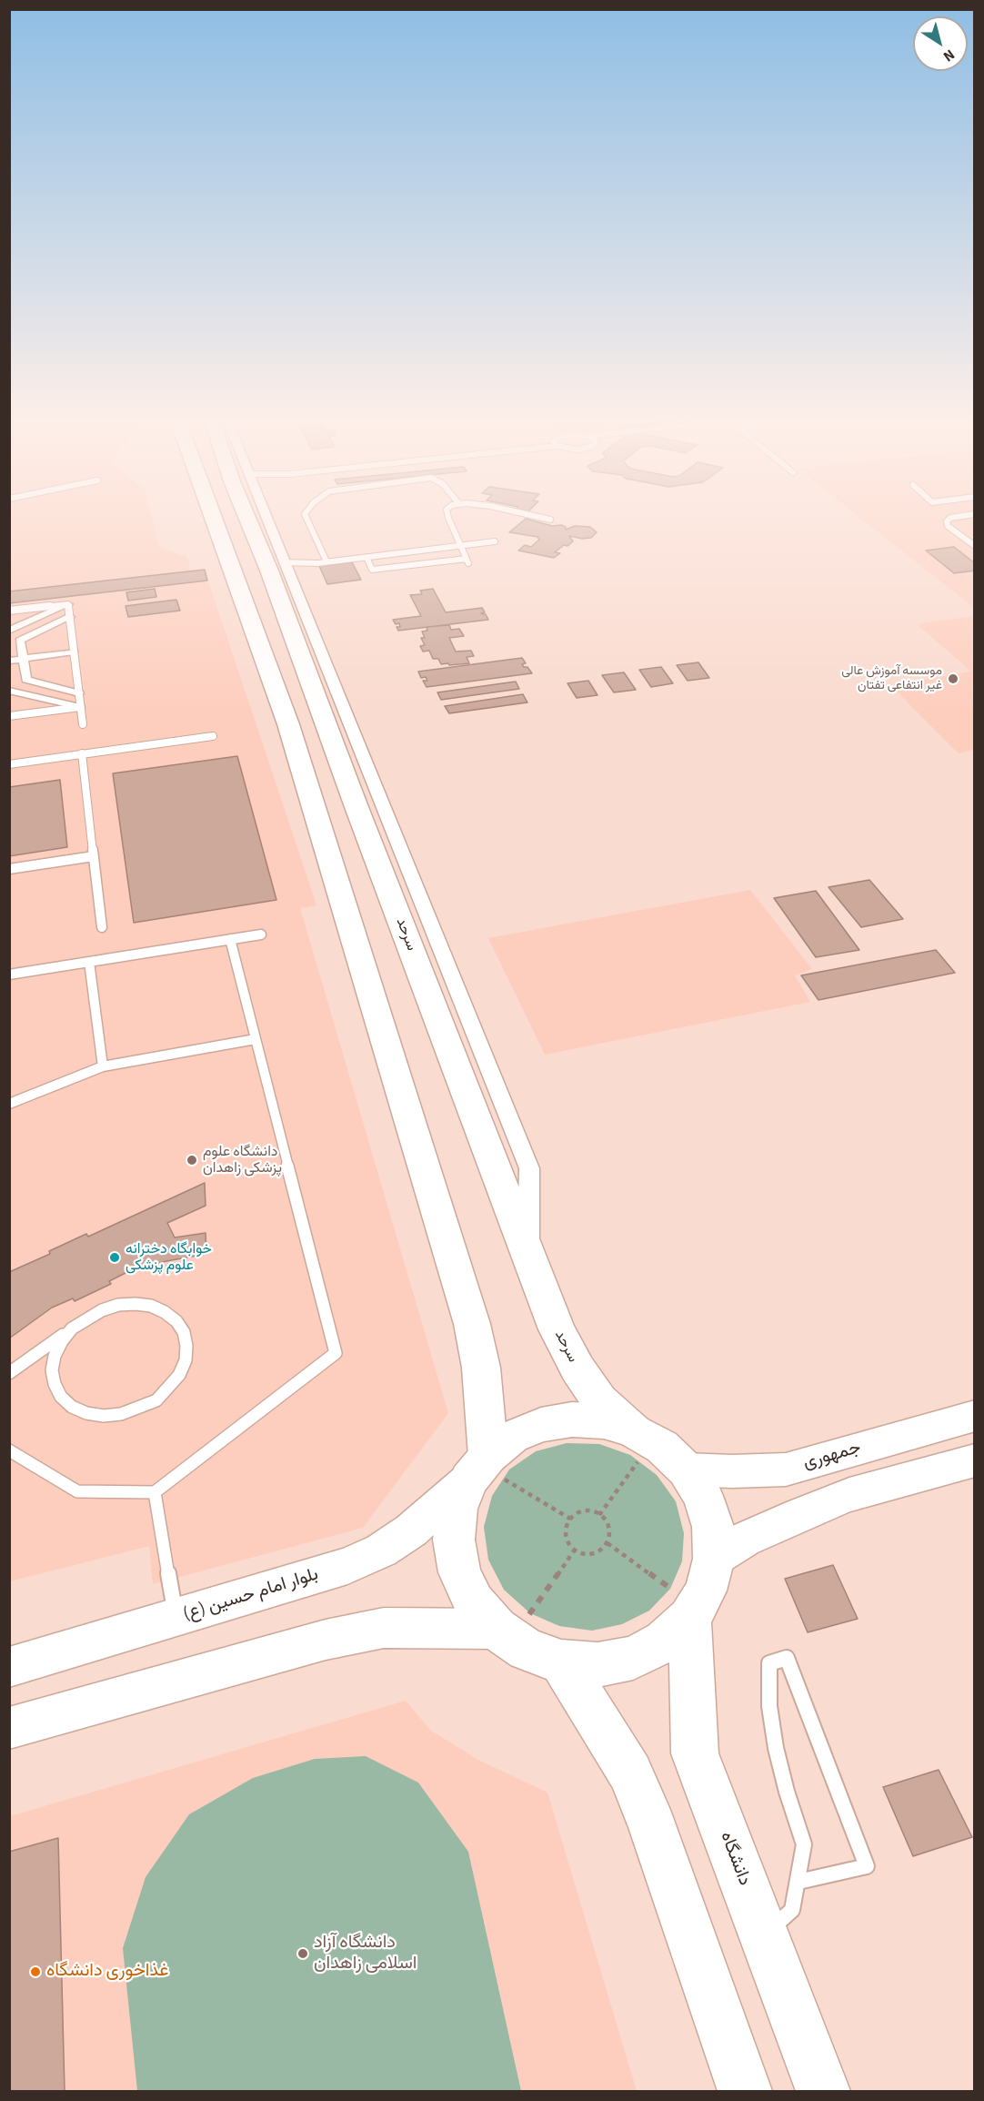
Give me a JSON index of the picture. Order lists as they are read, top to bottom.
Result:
{
  "streets": {
    "main road": [
      "سرحد",
      "جمهوری",
      "بلوار امام حسین (ع)",
      "دانشگاه"
    ]
  },
  "crossings": [
    ["سرحد", "جمهوری"],
    ["سرحد", "دانشگاه"]
  ],
  "places": [
    "موسسه آموزش عالی غیر انتفاعی تفتان",
    "دانشگاه علوم پزشکی زاهدان",
    "خوابگاه دخترانه علوم پزشکی",
    "دانشگاه آزاد اسلامی زاهدان",
    "غذاخوری دانشگاه"
  ],
  "north": "bottom right"
}
